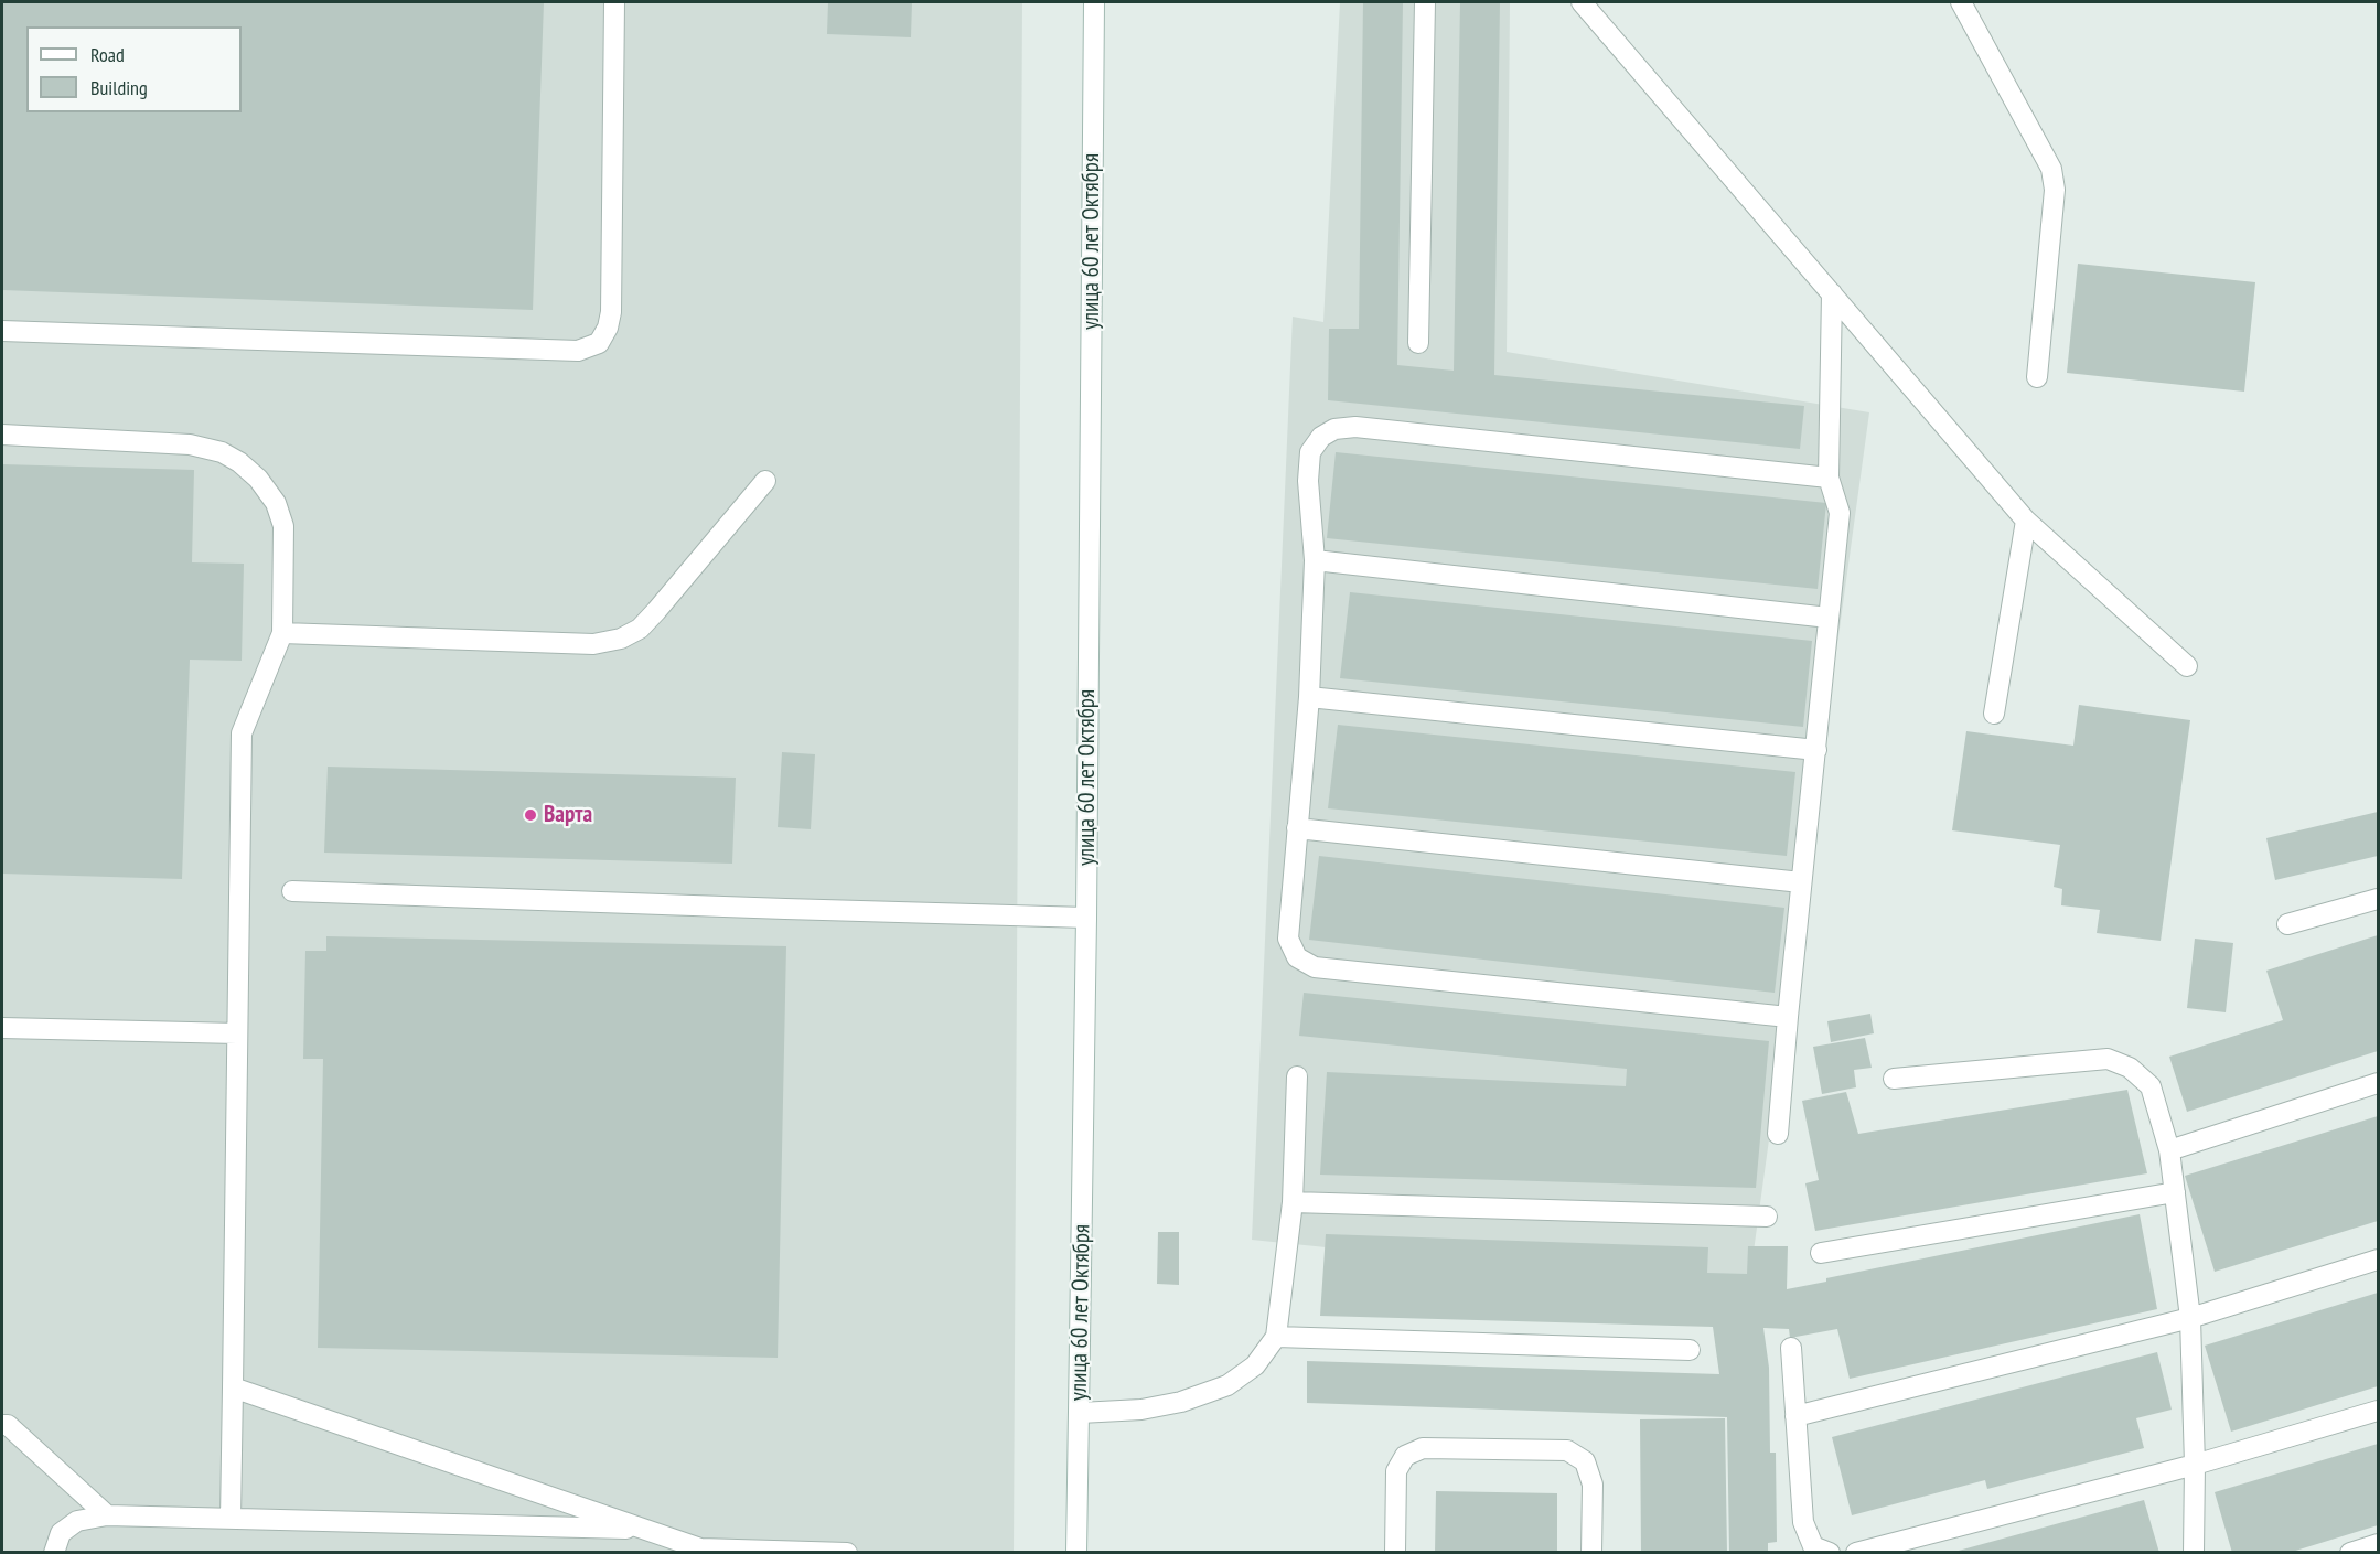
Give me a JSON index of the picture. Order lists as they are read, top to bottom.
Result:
{
  "streets": {
    "main road": ["улица 60 лет Октября"]
  },
  "places": ["Варта"],
  "legend": ["Road", "Building"]
}
